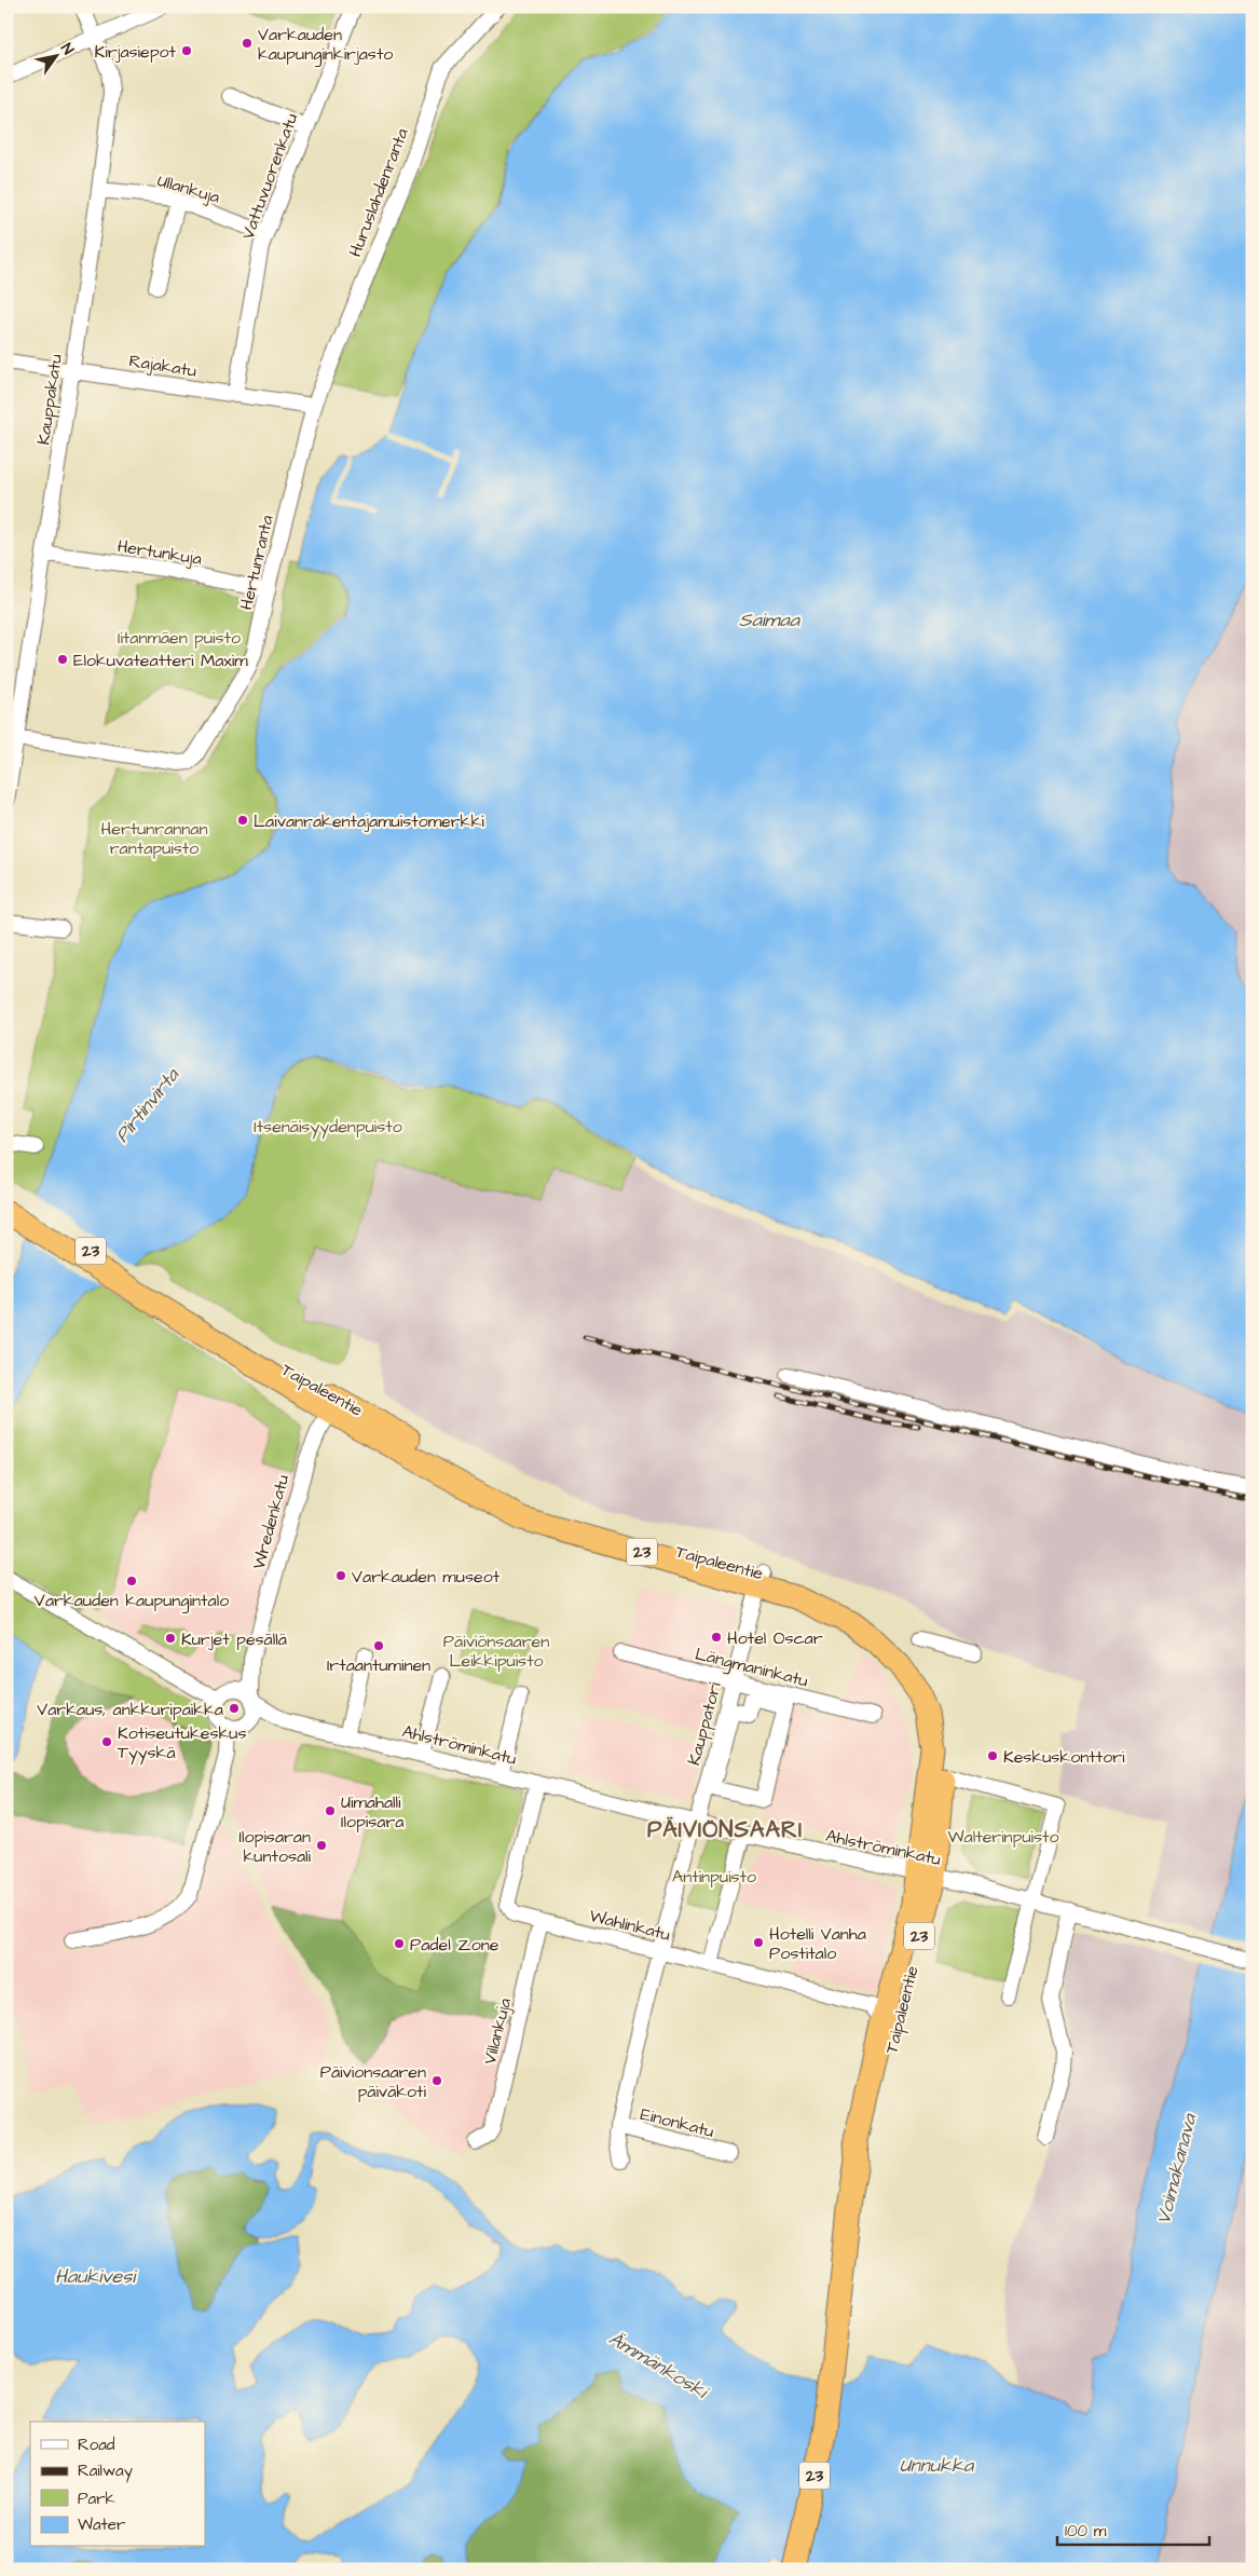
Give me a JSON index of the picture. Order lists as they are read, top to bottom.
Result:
{
  "streets": {
    "highway": ["23", "Taipaleentie"],
    "street": [
      "Vattuvuorenkatu",
      "Ullankuja",
      "Huruslahdenranta",
      "Rajakatu",
      "Kauppakatu",
      "Hertunkuja",
      "Hertunranta",
      "Wredenkatu",
      "Längmaninkatu",
      "Kauppatori",
      "Ahlströminkatu",
      "Wahlinkatu",
      "Villankuja",
      "Einonkatu"
    ]
  },
  "crossings": [
    ["Vattuvuorenkatu", "Ullankuja"],
    ["Vattuvuorenkatu", "Rajakatu"],
    ["Ullankuja", "Kauppakatu"],
    ["Huruslahdenranta", "Rajakatu"],
    ["Huruslahdenranta", "Hertunranta"],
    ["Rajakatu", "Kauppakatu"],
    ["Rajakatu", "Hertunranta"],
    ["Kauppakatu", "Hertunkuja"],
    ["Kauppakatu", "Hertunranta"],
    ["Hertunkuja", "Hertunranta"],
    ["Taipaleentie", "Wredenkatu"],
    ["Taipaleentie", "Kauppatori"],
    ["Taipaleentie", "Ahlströminkatu"],
    ["Taipaleentie", "Wahlinkatu"],
    ["Wredenkatu", "Ahlströminkatu"],
    ["Längmaninkatu", "Kauppatori"],
    ["Kauppatori", "Ahlströminkatu"],
    ["Ahlströminkatu", "Wahlinkatu"],
    ["Wahlinkatu", "Villankuja"]
  ],
  "districts": ["PÄIVIÖNSAARI"],
  "water": [
    "Saimaa",
    "Pirtinvirta",
    "Voimakanava",
    "Haukivesi",
    "Ämmänkoski",
    "Unnukka"
  ],
  "parks": [
    "Iitanmäen puisto",
    "Hertunrannan rantapuisto",
    "Itsenäisyydenpuisto",
    "Päiviönsaaren Leikkipuisto",
    "Walterinpuisto",
    "Antinpuisto"
  ],
  "places": [
    "Varkauden kaupunginkirjasto",
    "Kirjasiepot",
    "Elokuvateatteri Maxim",
    "Laivanrakentajamuistomerkki",
    "Varkauden museot",
    "Varkauden kaupungintalo",
    "Hotel Oscar",
    "Kurjet pesällä",
    "Irtaantuminen",
    "Varkaus, ankkuripaikka",
    "Kotiseutukeskus Tyyskä",
    "Keskuskonttori",
    "Uimahalli Ilopisara",
    "Ilopisaran kuntosali",
    "Hotelli Vanha Postitalo",
    "Padel Zone",
    "Päivionsaaren päiväkoti"
  ],
  "legend": [
    "Road",
    "Railway",
    "Park",
    "Water"
  ],
  "scale_bar": "100 m",
  "north": "top right"
}
